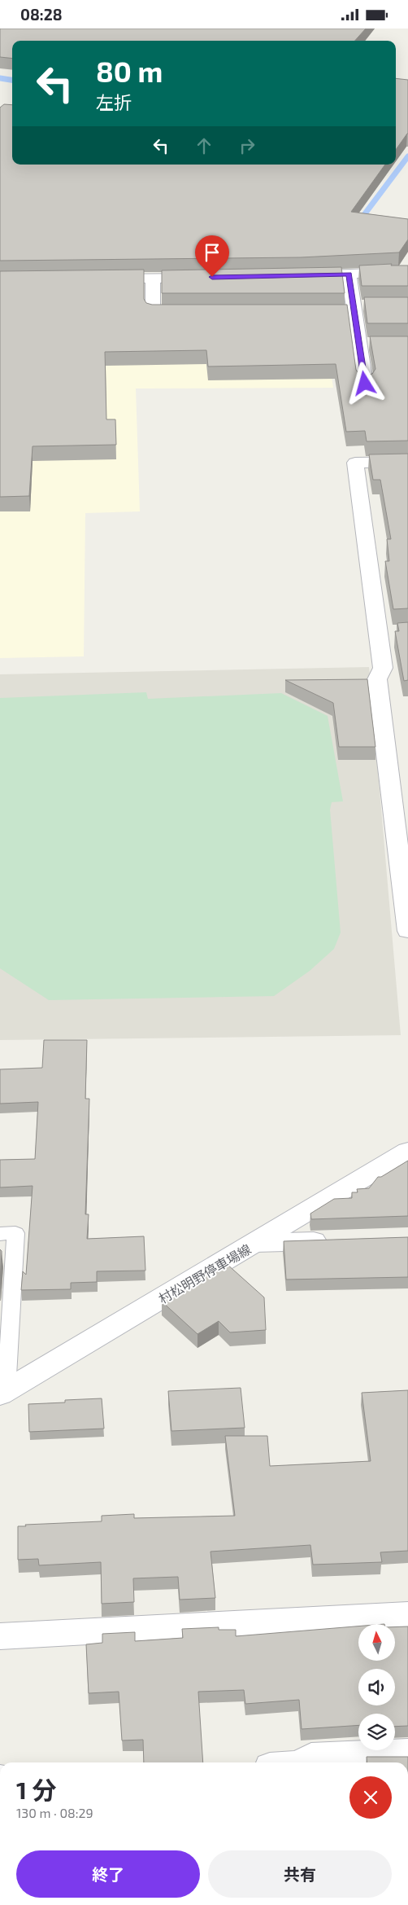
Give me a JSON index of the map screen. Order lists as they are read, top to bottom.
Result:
{
  "streets": {
    "street": ["村松明野停車場線"]
  },
  "north": "top",
  "page": {
    "status": "08:28",
    "turn": ["80 m", "左折"],
    "heading": ["1 分", "130 m · 08:29"],
    "buttons": ["終了", "共有"]
  }
}
